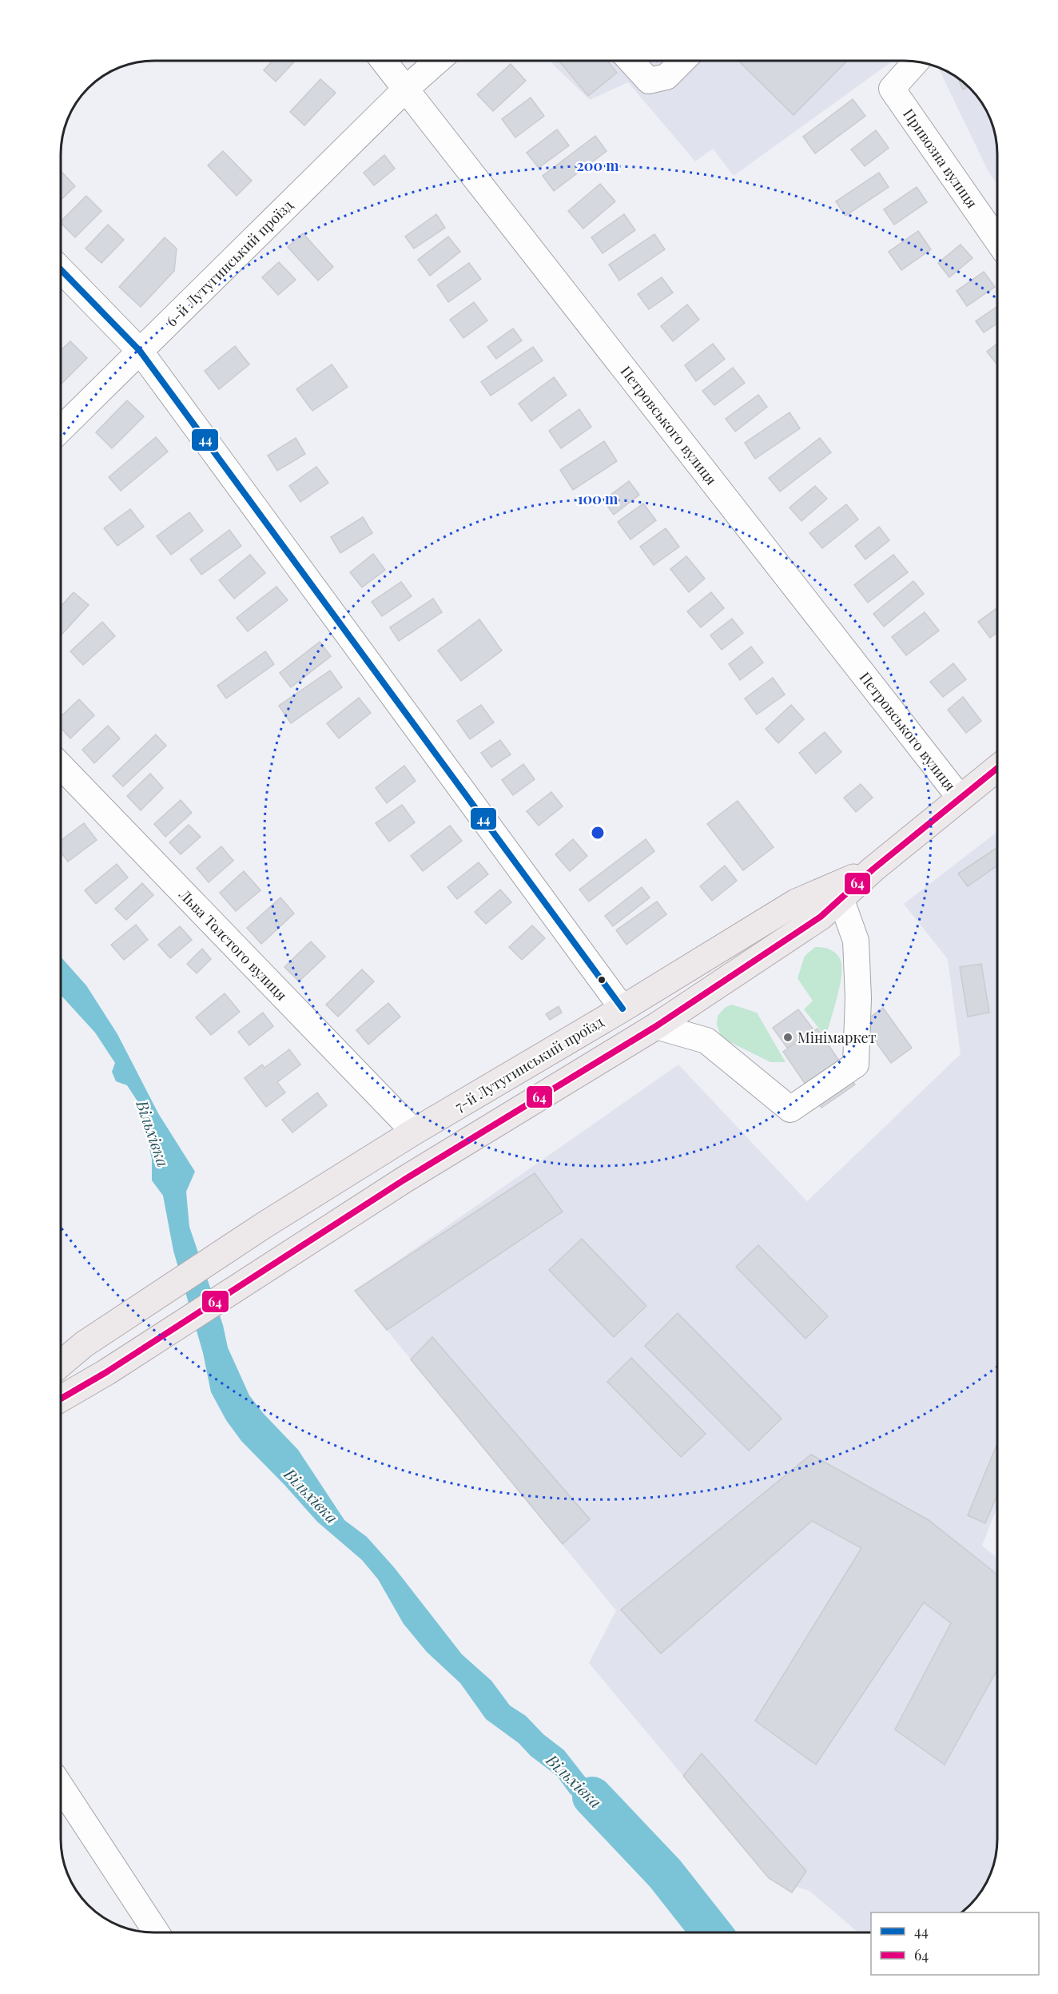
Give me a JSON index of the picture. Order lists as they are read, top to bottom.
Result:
{
  "streets": {
    "main road": ["7-й Лутугинський проїзд"],
    "street": [
      "Привозна вулиця",
      "6-й Лутугинський проїзд",
      "Петровського вулиця",
      "Льва Толстого вулиця"
    ]
  },
  "crossings": [
    ["6-й Лутугинський проїзд", "Петровського вулиця"],
    ["Петровського вулиця", "7-й Лутугинський проїзд"],
    ["Льва Толстого вулиця", "7-й Лутугинський проїзд"]
  ],
  "water": ["Вільхівка"],
  "places": ["Мінімаркет"],
  "lines": ["transit line 44", "transit line 64"],
  "legend": ["44", "64"],
  "rings": ["200 m", "100 m"]
}
